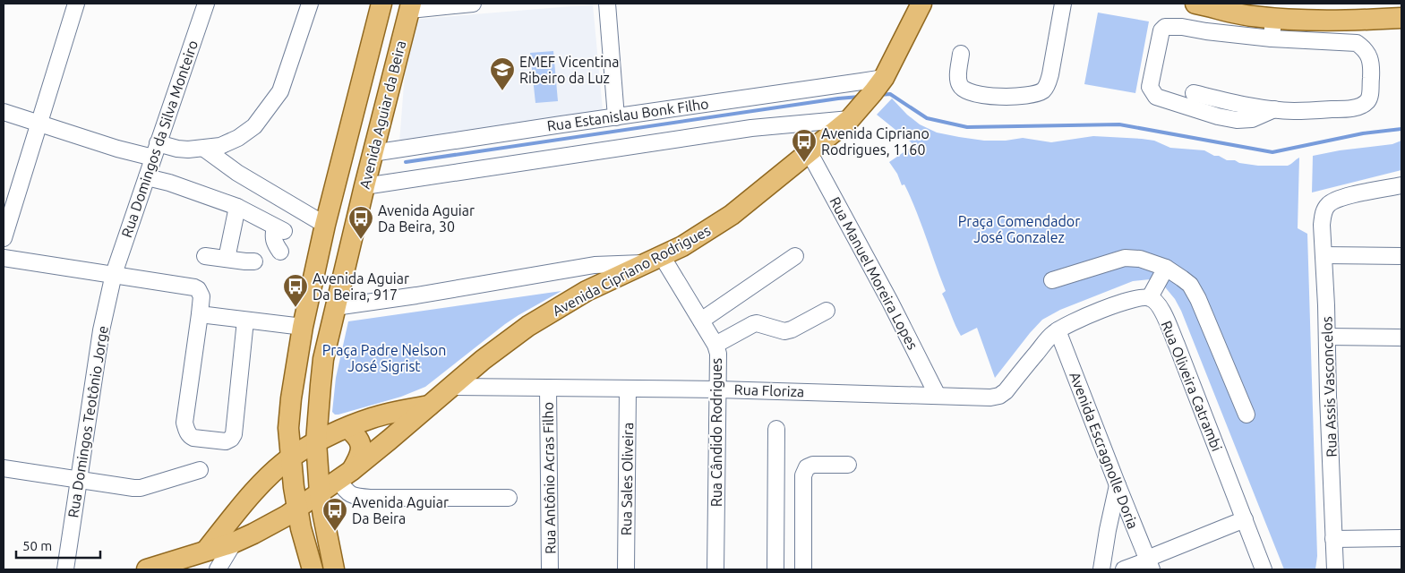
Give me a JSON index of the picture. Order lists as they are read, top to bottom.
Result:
{
  "streets": {
    "main road": ["Avenida Aguiar da Beira", "Avenida Cipriano Rodrigues"],
    "street": [
      "Rua Estanislau Bonk Filho",
      "Rua Domingos da Silva Monteiro",
      "Rua Manuel Moreira Lopes",
      "Rua Oliveira Catrambi",
      "Rua Assis Vasconcelos",
      "Rua Floriza",
      "Rua Domingos Teotônio Jorge",
      "Rua Cândido Rodrigues",
      "Avenida Escragnolle Doria",
      "Rua Antônio Acras Filho",
      "Rua Sales Oliveira"
    ]
  },
  "crossings": [
    ["Avenida Aguiar da Beira", "Rua Estanislau Bonk Filho"],
    ["Avenida Aguiar da Beira", "Avenida Cipriano Rodrigues"],
    ["Rua Estanislau Bonk Filho", "Avenida Cipriano Rodrigues"],
    ["Rua Domingos da Silva Monteiro", "Rua Domingos Teotônio Jorge"],
    ["Avenida Cipriano Rodrigues", "Rua Manuel Moreira Lopes"],
    ["Avenida Cipriano Rodrigues", "Rua Floriza"],
    ["Avenida Cipriano Rodrigues", "Rua Cândido Rodrigues"],
    ["Rua Manuel Moreira Lopes", "Rua Floriza"],
    ["Rua Floriza", "Rua Cândido Rodrigues"],
    ["Rua Floriza", "Avenida Escragnolle Doria"],
    ["Rua Floriza", "Rua Antônio Acras Filho"],
    ["Rua Floriza", "Rua Sales Oliveira"]
  ],
  "parks": ["Praça Comendador José Gonzalez", "Praça Padre Nelson José Sigrist"],
  "places": {
    "school or university": ["EMEF Vicentina Ribeiro da Luz"],
    "bus stop": [
      "Avenida Cipriano Rodrigues, 1160",
      "Avenida Aguiar Da Beira, 30",
      "Avenida Aguiar Da Beira, 917",
      "Avenida Aguiar Da Beira"
    ]
  },
  "scale_bar": "50 m"
}
